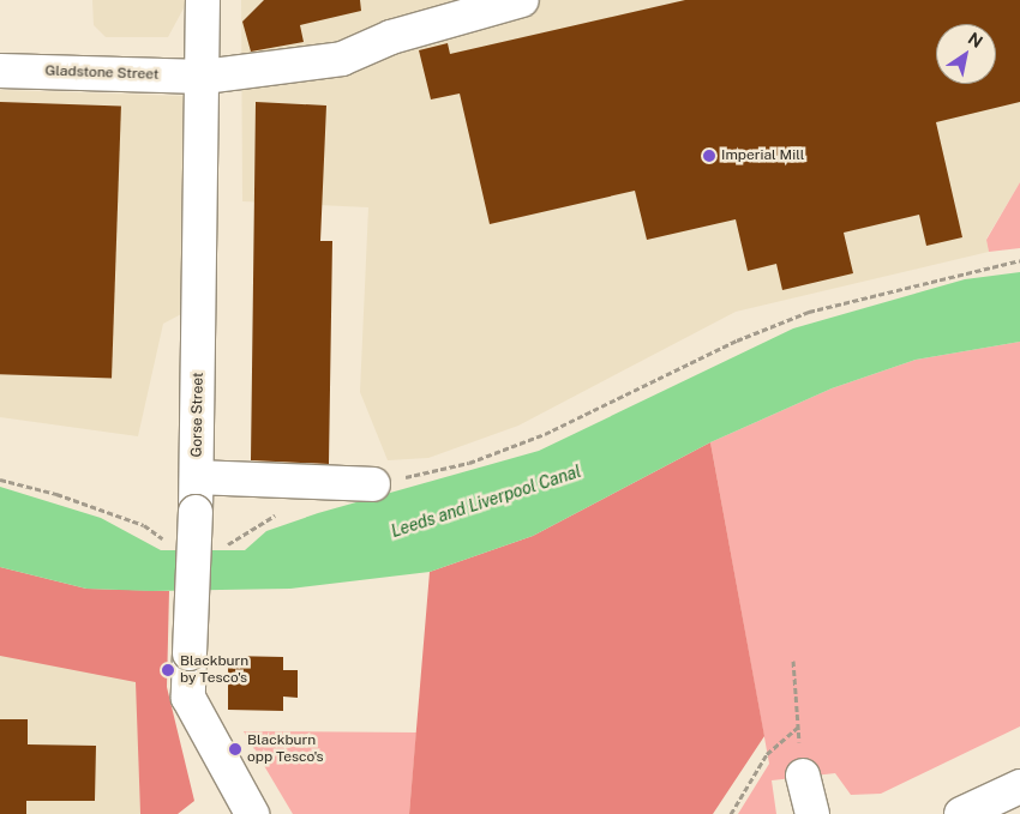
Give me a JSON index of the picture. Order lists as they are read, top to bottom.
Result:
{
  "streets": {
    "main road": ["Gladstone Street", "Gorse Street"]
  },
  "crossings": [
    ["Gladstone Street", "Gorse Street"]
  ],
  "water": ["Leeds and Liverpool Canal"],
  "places": ["Imperial Mill", "Blackburn by Tesco's", "Blackburn opp Tesco's"],
  "north": "top right"
}
